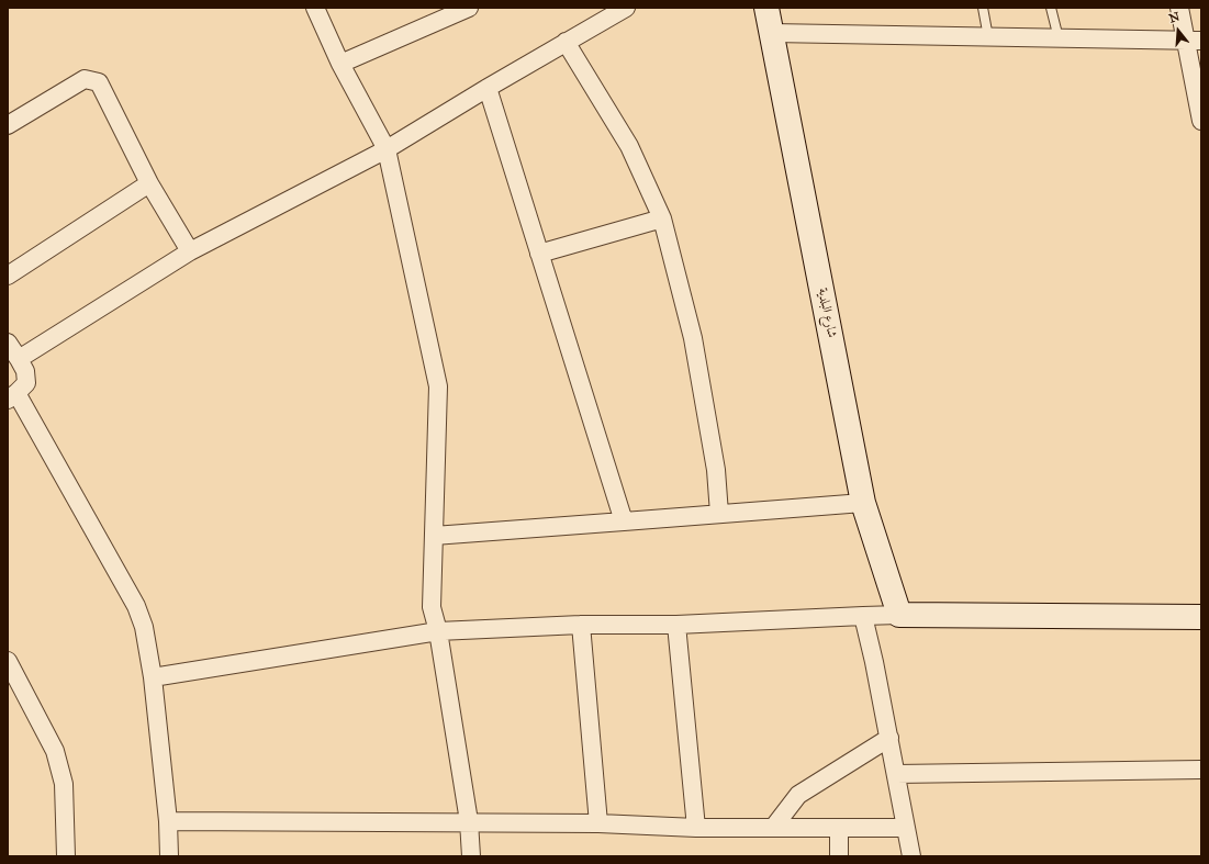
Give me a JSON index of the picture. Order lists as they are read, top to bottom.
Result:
{
  "streets": {
    "main road": ["شارع البلدية"]
  },
  "north": "top"
}
